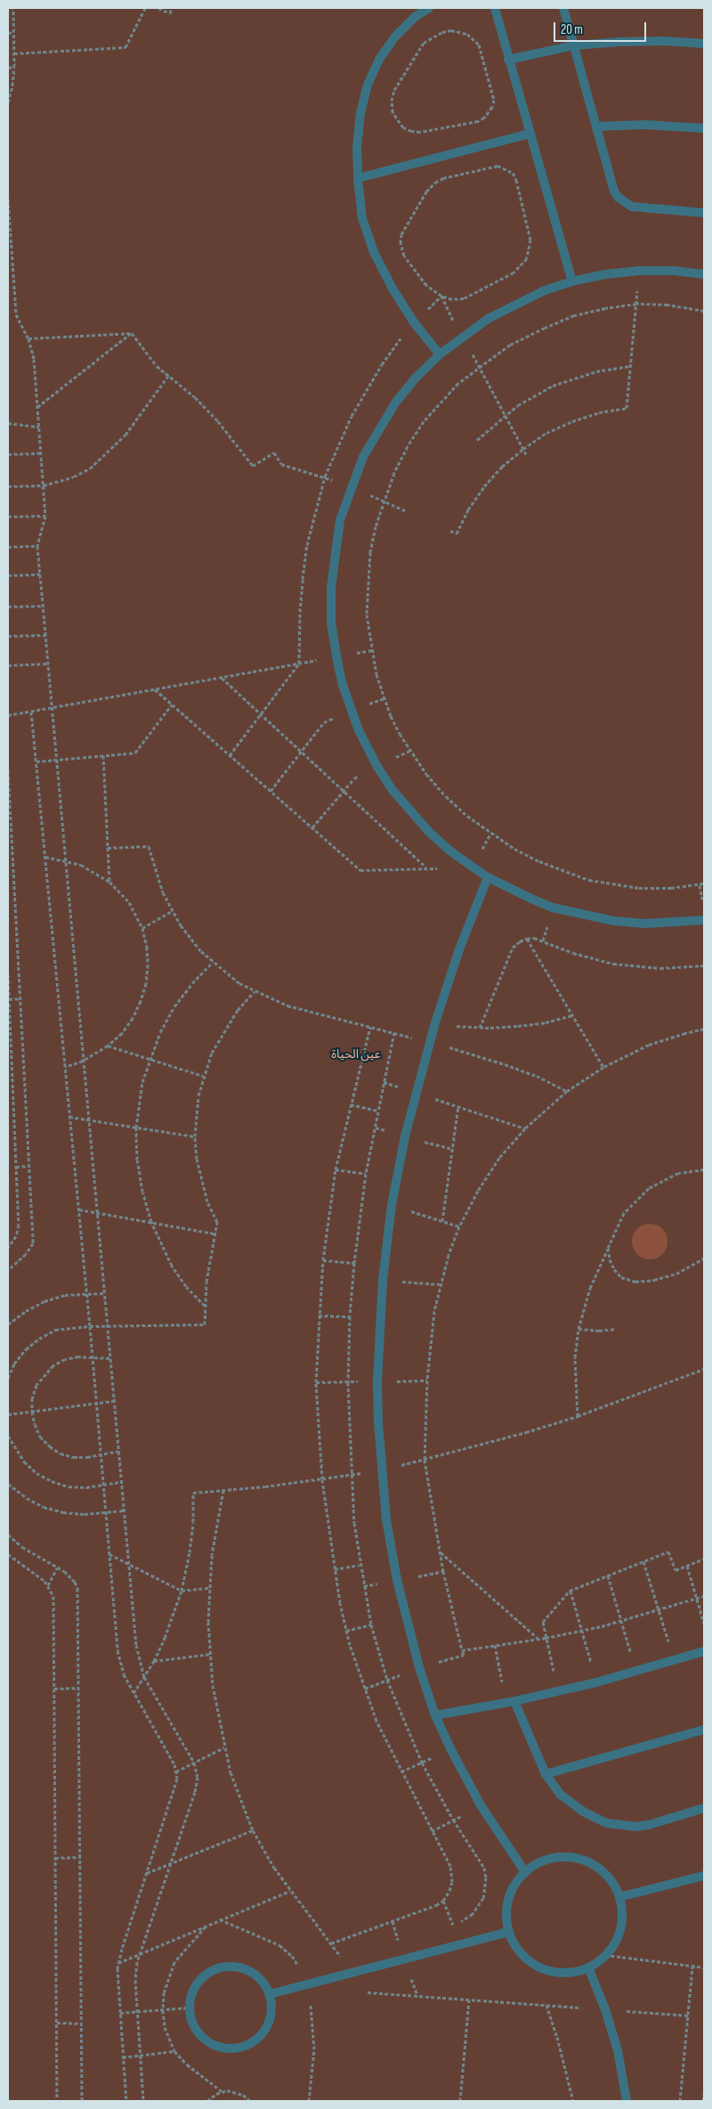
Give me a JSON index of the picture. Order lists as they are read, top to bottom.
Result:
{
  "parks": ["عين الحياة"],
  "scale_bar": "20 m"
}
